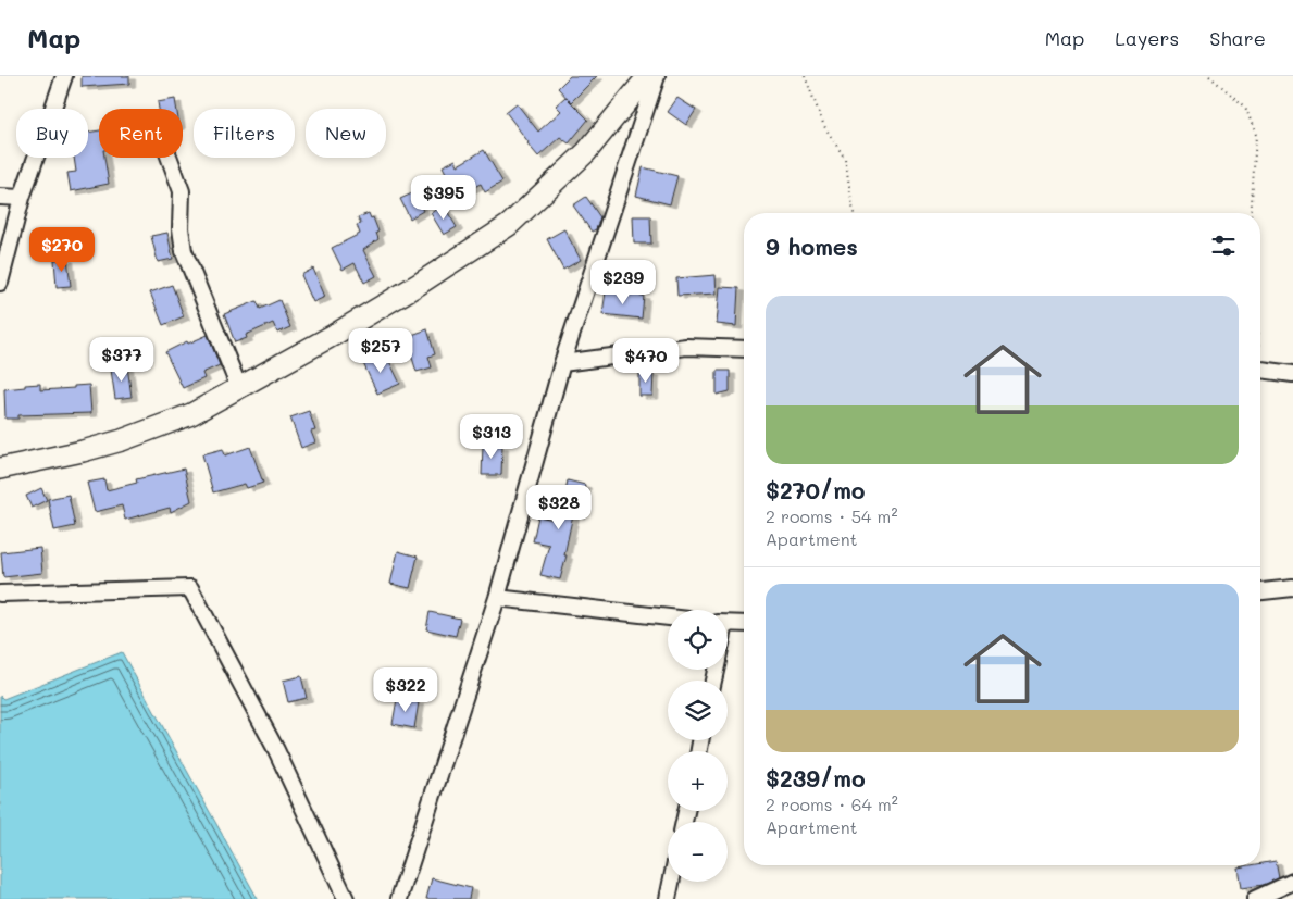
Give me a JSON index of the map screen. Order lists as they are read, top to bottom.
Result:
{
  "page": {
    "header": "Map",
    "nav": ["Map", "Layers", "Share"],
    "chip": [
      "Buy",
      "Rent",
      "Filters",
      "New"
    ],
    "price": [
      "$395",
      "$270",
      "$239",
      "$257",
      "$377",
      "$470",
      "$313",
      "$328",
      "$322"
    ],
    "heading": "9 homes",
    "list": [
      {
        "name": "$270/mo",
        "note": "2 rooms · 54 m² · Apartment"
      },
      {
        "name": "$239/mo",
        "note": "2 rooms · 64 m² · Apartment"
      }
    ],
    "map_buttons": ["+", "−"]
  }
}
